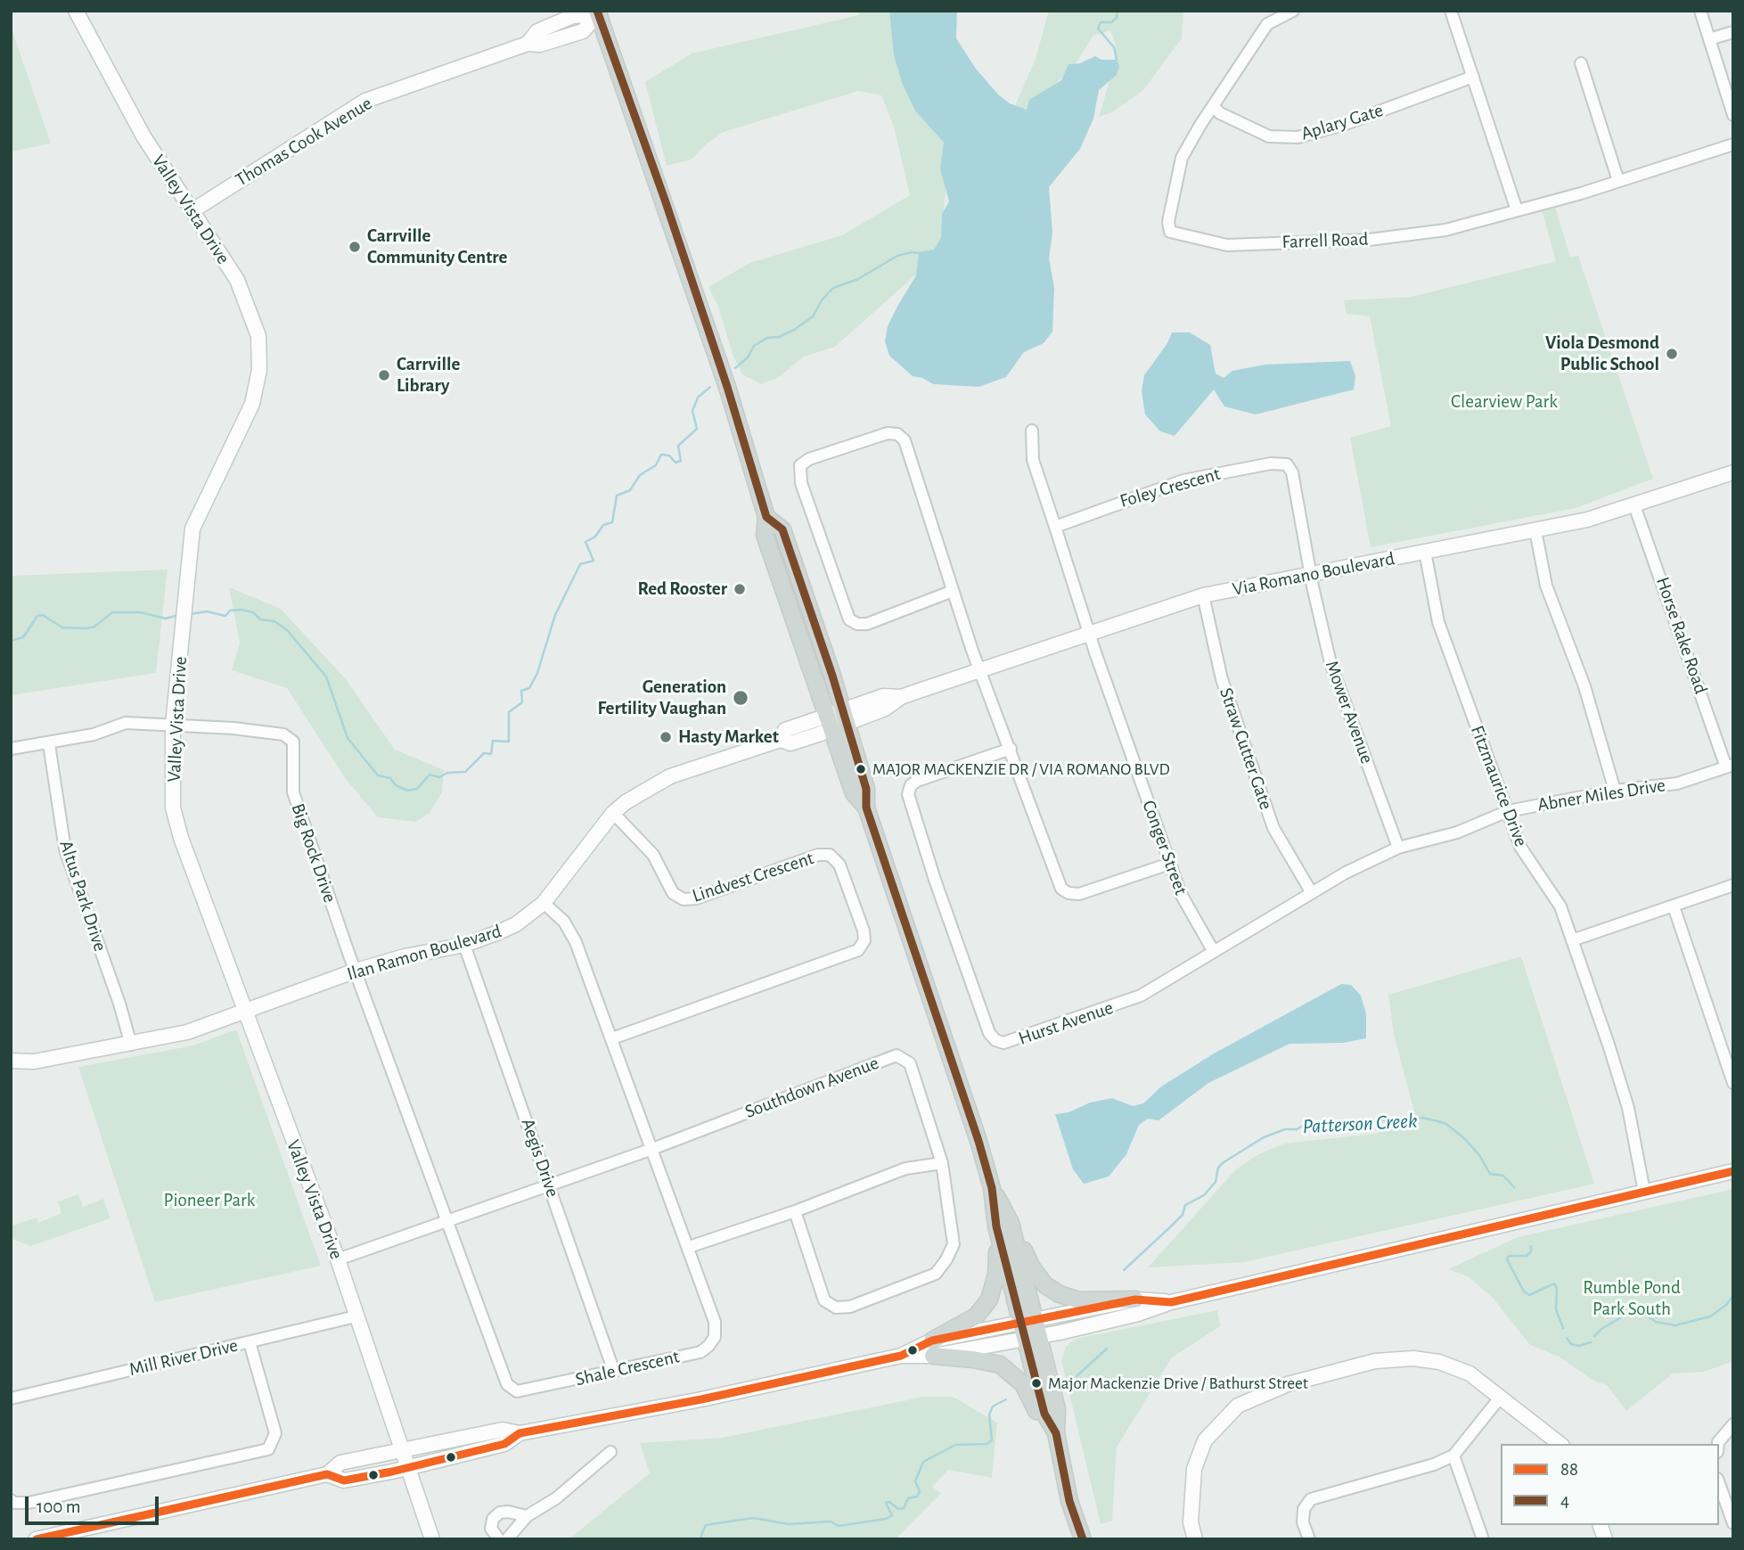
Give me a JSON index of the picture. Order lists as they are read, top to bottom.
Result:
{
  "streets": {
    "street": [
      "Aplary Gate",
      "Thomas Cook Avenue",
      "Valley Vista Drive",
      "Farrell Road",
      "Foley Crescent",
      "Via Romano Boulevard",
      "Horse Rake Road",
      "Mower Avenue",
      "Straw Cutter Gate",
      "Fitzmaurice Drive",
      "Abner Miles Drive",
      "Conger Street",
      "Big Rock Drive",
      "Lindvest Crescent",
      "Altus Park Drive",
      "Ilan Ramon Boulevard",
      "Hurst Avenue",
      "Southdown Avenue",
      "Aegis Drive",
      "Mill River Drive",
      "Shale Crescent"
    ]
  },
  "crossings": [
    ["Aplary Gate", "Farrell Road"],
    ["Thomas Cook Avenue", "Valley Vista Drive"],
    ["Valley Vista Drive", "Big Rock Drive"],
    ["Valley Vista Drive", "Ilan Ramon Boulevard"],
    ["Valley Vista Drive", "Southdown Avenue"],
    ["Valley Vista Drive", "Mill River Drive"],
    ["Foley Crescent", "Via Romano Boulevard"],
    ["Foley Crescent", "Mower Avenue"],
    ["Via Romano Boulevard", "Horse Rake Road"],
    ["Via Romano Boulevard", "Mower Avenue"],
    ["Via Romano Boulevard", "Straw Cutter Gate"],
    ["Via Romano Boulevard", "Fitzmaurice Drive"],
    ["Via Romano Boulevard", "Conger Street"],
    ["Via Romano Boulevard", "Ilan Ramon Boulevard"],
    ["Horse Rake Road", "Abner Miles Drive"],
    ["Mower Avenue", "Abner Miles Drive"],
    ["Mower Avenue", "Hurst Avenue"],
    ["Straw Cutter Gate", "Hurst Avenue"],
    ["Fitzmaurice Drive", "Abner Miles Drive"],
    ["Abner Miles Drive", "Hurst Avenue"],
    ["Conger Street", "Hurst Avenue"],
    ["Big Rock Drive", "Ilan Ramon Boulevard"],
    ["Big Rock Drive", "Shale Crescent"],
    ["Lindvest Crescent", "Ilan Ramon Boulevard"],
    ["Lindvest Crescent", "Shale Crescent"],
    ["Altus Park Drive", "Ilan Ramon Boulevard"],
    ["Ilan Ramon Boulevard", "Aegis Drive"],
    ["Ilan Ramon Boulevard", "Shale Crescent"],
    ["Southdown Avenue", "Aegis Drive"],
    ["Southdown Avenue", "Shale Crescent"],
    ["Aegis Drive", "Shale Crescent"]
  ],
  "water": ["Patterson Creek"],
  "parks": ["Clearview Park", "Pioneer Park", "Rumble Pond Park South"],
  "places": [
    "Carrville Community Centre",
    "Viola Desmond Public School",
    "Carrville Library",
    "Red Rooster",
    "Generation Fertility Vaughan",
    "Hasty Market",
    "MAJOR MACKENZIE DR / VIA ROMANO BLVD",
    "Major Mackenzie Drive / Bathurst Street"
  ],
  "lines": ["transit line 4", "transit line 88"],
  "legend": ["88", "4"],
  "scale_bar": "100 m"
}
